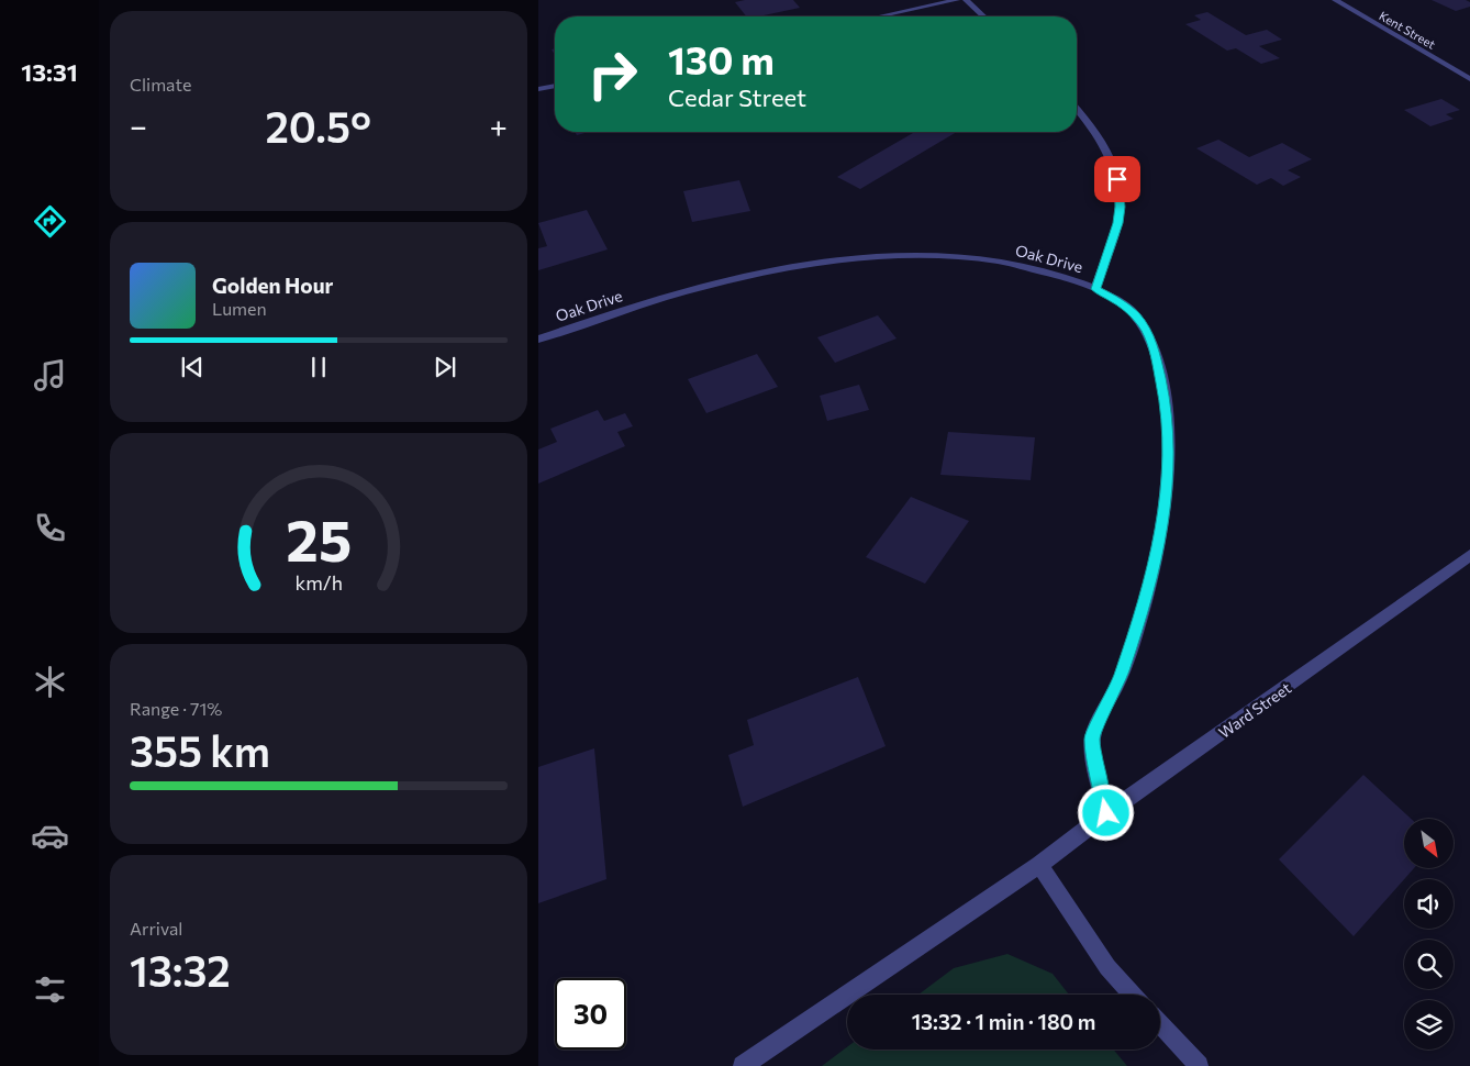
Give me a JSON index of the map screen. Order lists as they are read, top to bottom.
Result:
{
  "streets": {
    "street": ["Kent Street", "Oak Drive", "Ward Street"]
  },
  "crossings": [
    ["Oak Drive", "Ward Street"]
  ],
  "north": "bottom right",
  "page": {
    "tabs": "13:31",
    "tile": [
      "Climate",
      ["Range · 71%", "355 km"],
      ["Arrival", "13:32"]
    ],
    "turn": ["130 m", "Cedar Street"],
    "heat": ["−", "20.5°", "+"],
    "song": ["Golden Hour", "Lumen"],
    "limit": "30",
    "trip": "13:32 · 1 min · 180 m",
    "gauge": ["25", "km/h"]
  }
}
